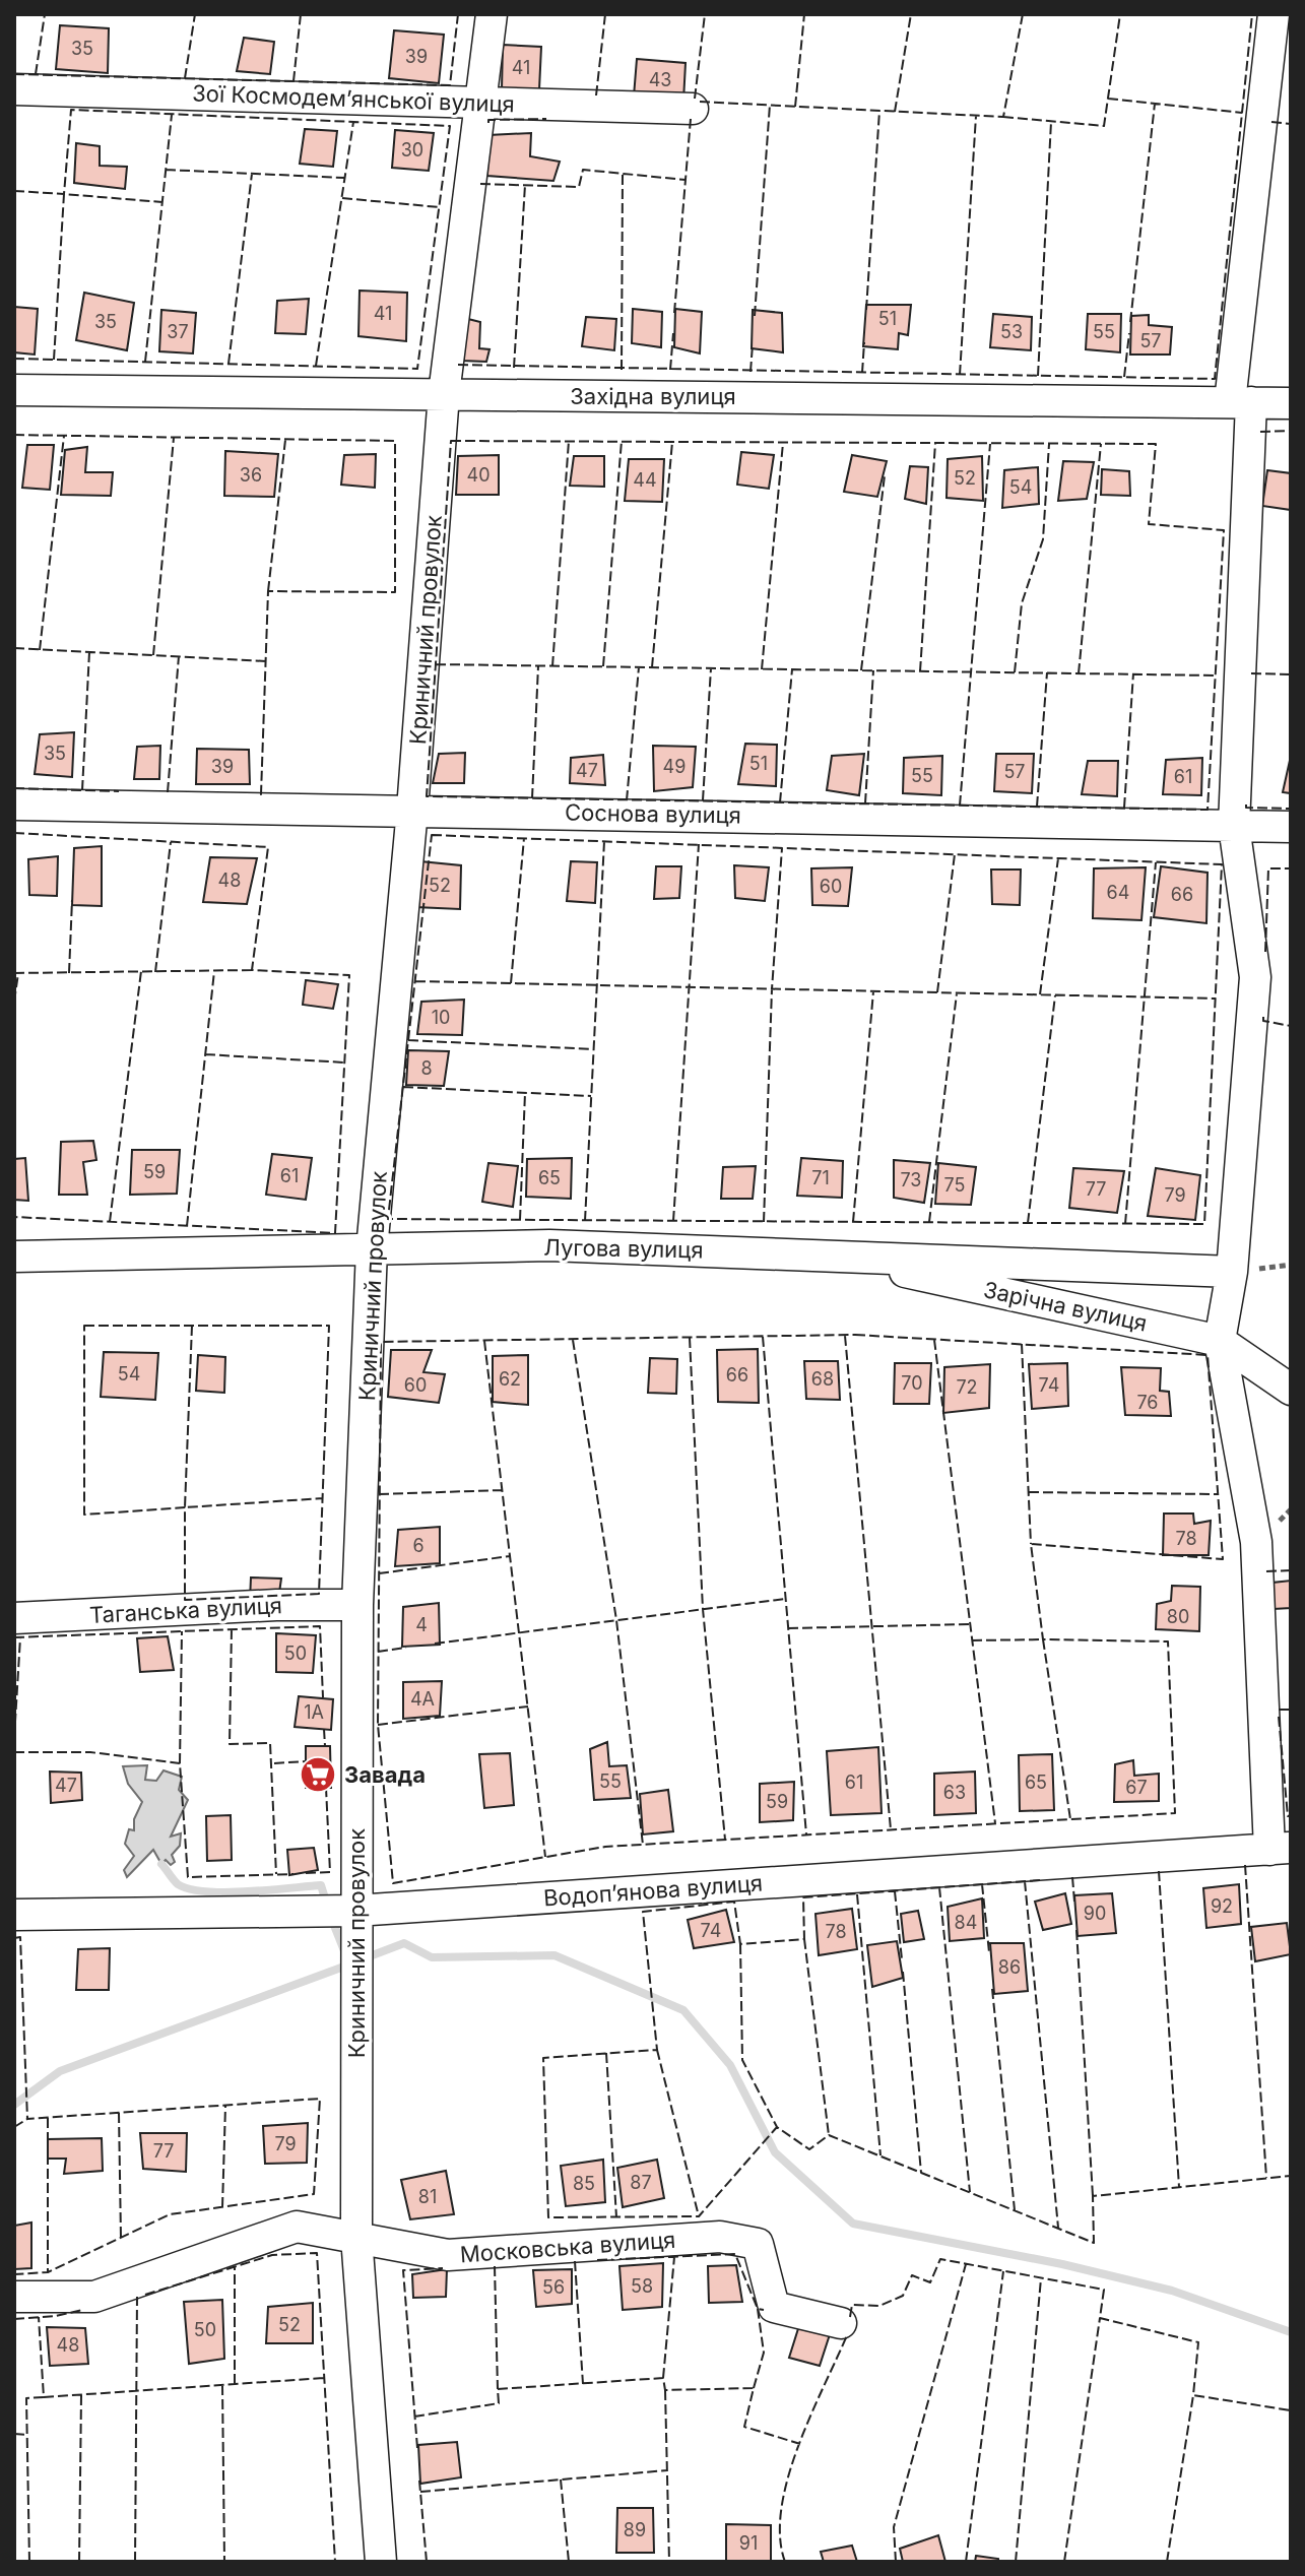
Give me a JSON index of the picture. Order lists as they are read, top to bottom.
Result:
{
  "streets": {
    "street": [
      "Зої Космодем’янської вулиця",
      "Західна вулиця",
      "Криничний провулок",
      "Соснова вулиця",
      "Лугова вулиця",
      "Зарічна вулиця",
      "Таганська вулиця",
      "Водоп’янова вулиця",
      "Московська вулиця"
    ]
  },
  "crossings": [
    ["Зої Космодем’янської вулиця", "Криничний провулок"],
    ["Західна вулиця", "Криничний провулок"],
    ["Криничний провулок", "Соснова вулиця"],
    ["Криничний провулок", "Лугова вулиця"],
    ["Криничний провулок", "Таганська вулиця"],
    ["Криничний провулок", "Водоп’янова вулиця"],
    ["Криничний провулок", "Московська вулиця"],
    ["Лугова вулиця", "Зарічна вулиця"]
  ],
  "places": {
    "supermarket": ["Завада"]
  },
  "house_numbers": [
    "35",
    "39",
    "41",
    "43",
    "30",
    "41",
    "51",
    "35",
    "37",
    "53",
    "55",
    "57",
    "36",
    "40",
    "52",
    "44",
    "54",
    "35",
    "51",
    "39",
    "49",
    "47",
    "57",
    "55",
    "61",
    "48",
    "52",
    "60",
    "64",
    "66",
    "10",
    "8",
    "59",
    "61",
    "65",
    "71",
    "73",
    "75",
    "77",
    "79",
    "54",
    "66",
    "62",
    "68",
    "70",
    "60",
    "74",
    "72",
    "76",
    "78",
    "6",
    "80",
    "4",
    "50",
    "4А",
    "1А",
    "55",
    "61",
    "65",
    "47",
    "67",
    "63",
    "59",
    "92",
    "90",
    "84",
    "74",
    "78",
    "86",
    "79",
    "77",
    "87",
    "85",
    "81",
    "58",
    "56",
    "52",
    "50",
    "48",
    "89",
    "91"
  ]
}
